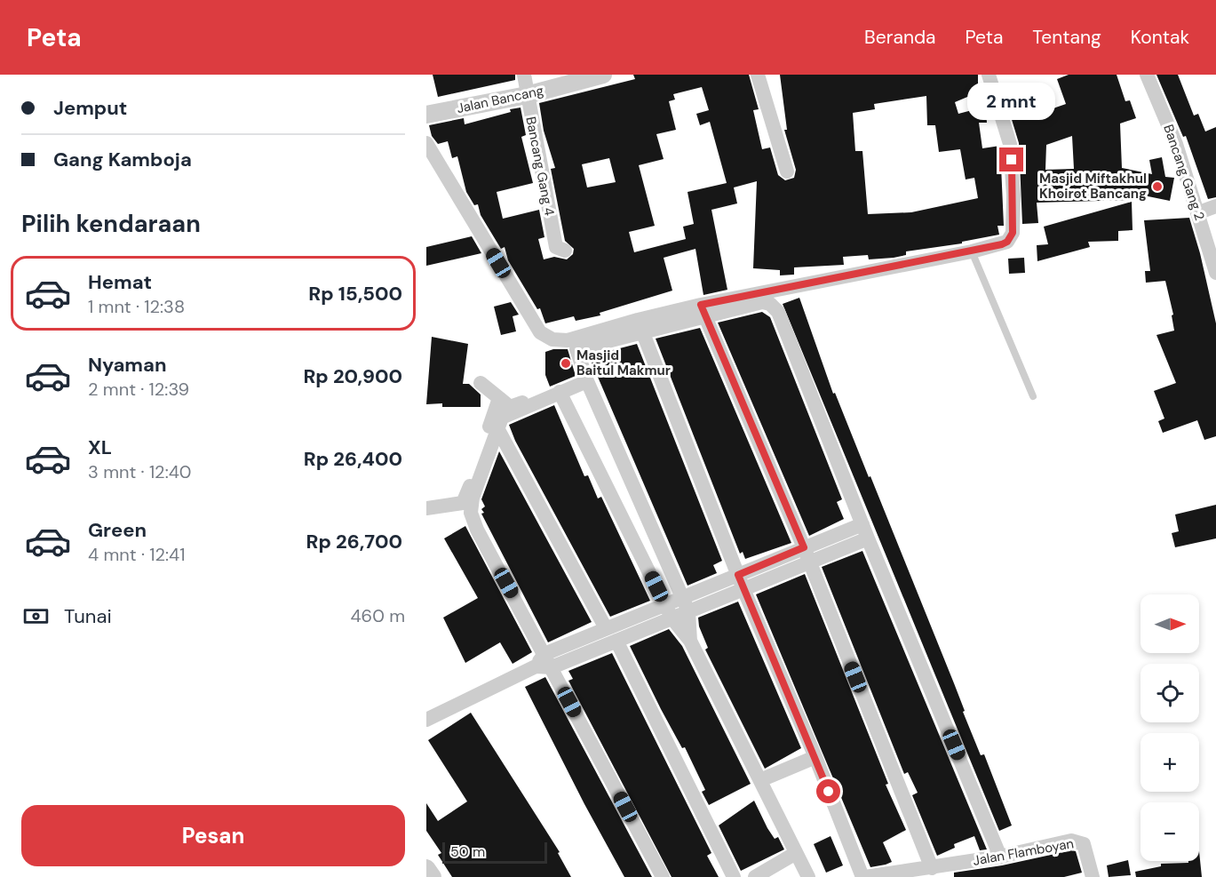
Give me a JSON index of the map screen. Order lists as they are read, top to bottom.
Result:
{
  "streets": {
    "street": [
      "Jalan Bancang",
      "Bancang Gang 4",
      "Bancang Gang 2",
      "Jalan Flamboyan"
    ]
  },
  "crossings": [
    ["Jalan Bancang", "Bancang Gang 4"]
  ],
  "places": ["Masjid Miftakhul Khoirot Bancang", "Masjid Baitul Makmur"],
  "scale_bar": "50 m",
  "north": "right",
  "page": {
    "header": "Peta",
    "nav": [
      "Beranda",
      "Peta",
      "Tentang",
      "Kontak"
    ],
    "banner": ["Jemput", "Gang Kamboja"],
    "bubble": "2 mnt",
    "heading": "Pilih kendaraan",
    "list": [
      {
        "name": "Hemat",
        "note": "1 mnt · 12:38",
        "value": "Rp 15,500"
      },
      {
        "name": "Nyaman",
        "note": "2 mnt · 12:39",
        "value": "Rp 20,900"
      },
      {
        "name": "XL",
        "note": "3 mnt · 12:40",
        "value": "Rp 26,400"
      },
      {
        "name": "Green",
        "note": "4 mnt · 12:41",
        "value": "Rp 26,700"
      }
    ],
    "pay": ["Tunai", "460 m"],
    "map_buttons": ["+", "−"],
    "buttons": "Pesan",
    "scale": "50 m"
  }
}
